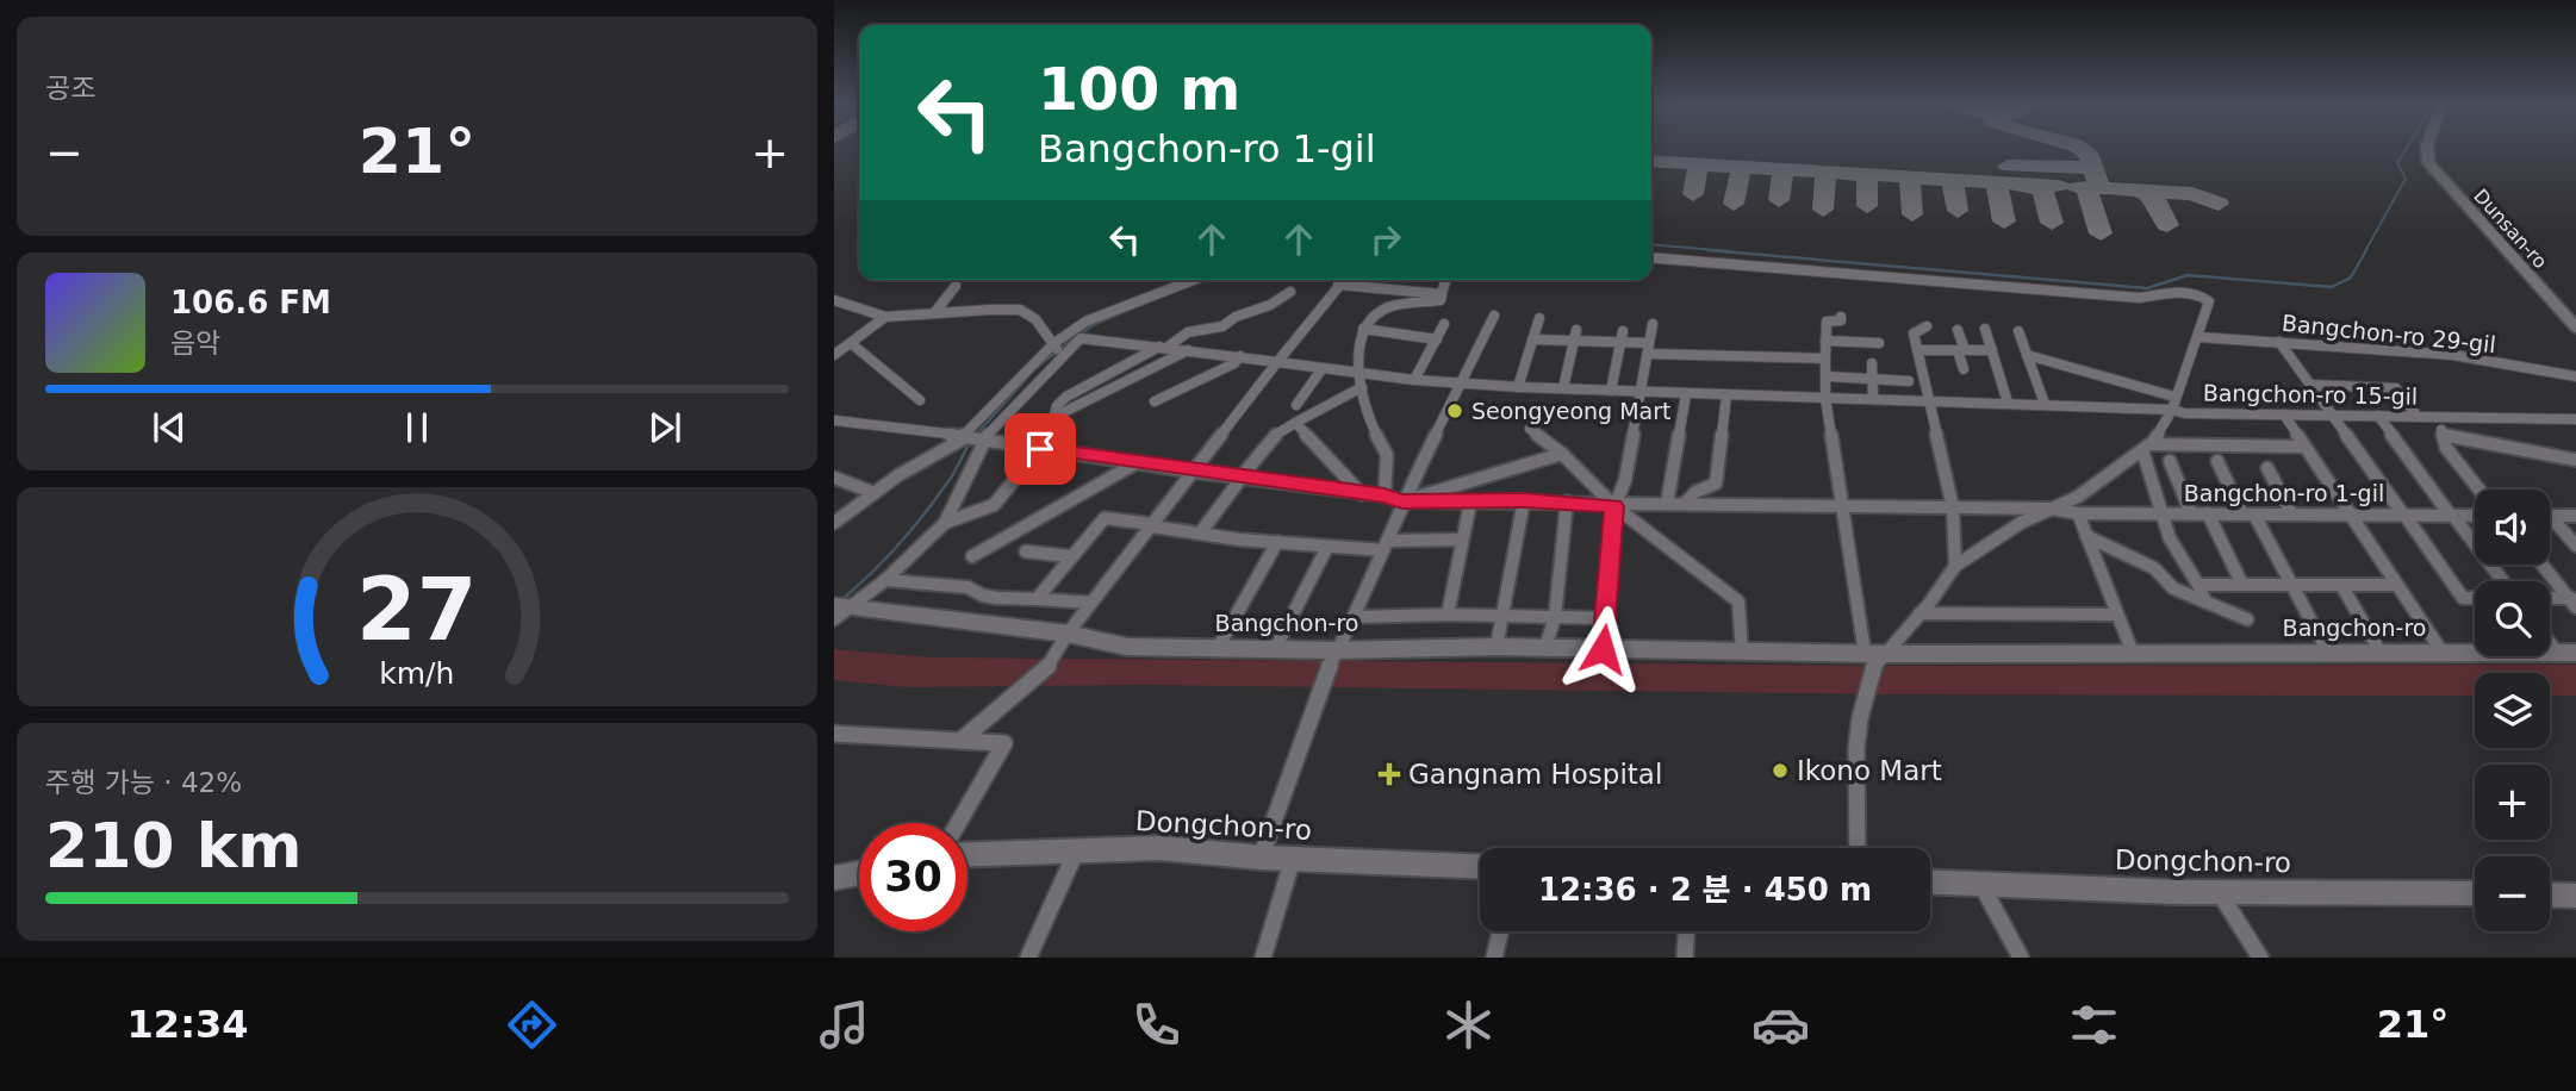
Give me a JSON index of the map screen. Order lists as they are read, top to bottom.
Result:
{
  "streets": {
    "street": [
      "Dunsan-ro",
      "Bangchon-ro 29-gil",
      "Bangchon-ro 15-gil",
      "Bangchon-ro 1-gil",
      "Bangchon-ro",
      "Dongchon-ro"
    ]
  },
  "crossings": [
    ["Bangchon-ro 15-gil", "Bangchon-ro 1-gil"],
    ["Bangchon-ro 15-gil", "Bangchon-ro"]
  ],
  "places": {
    "other": ["Seongyeong Mart", "Ikono Mart"],
    "health": ["Gangnam Hospital"]
  },
  "page": {
    "tile": [
      "공조",
      ["주행 가능 · 42%", "210 km"]
    ],
    "turn": ["100 m", "Bangchon-ro 1-gil"],
    "heat": ["−", "21°", "+"],
    "song": ["106.6 FM", "음악"],
    "map_buttons": ["+", "−"],
    "limit": "30",
    "trip": "12:36 · 2 분 · 450 m",
    "tabs": ["12:34", "21°"],
    "gauge": ["27", "km/h"]
  }
}
